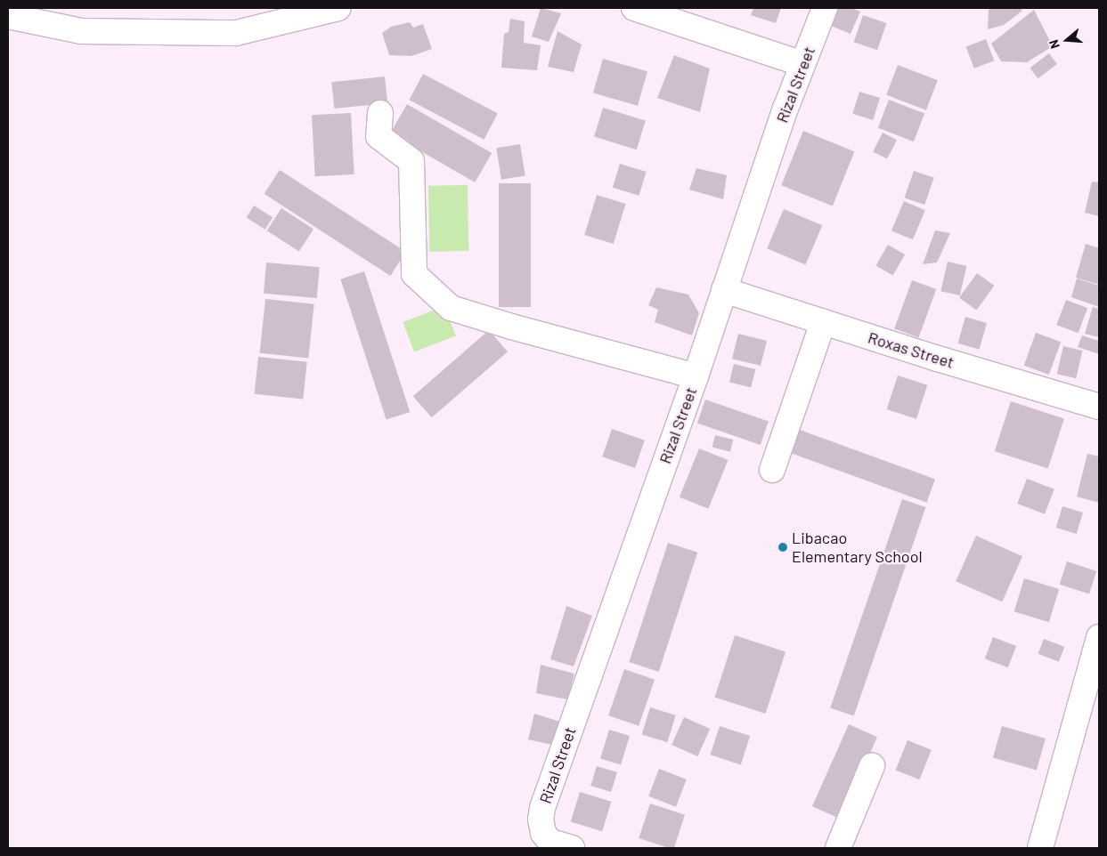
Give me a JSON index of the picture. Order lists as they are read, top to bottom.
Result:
{
  "streets": {
    "street": ["Rizal Street", "Roxas Street"]
  },
  "crossings": [
    ["Rizal Street", "Roxas Street"]
  ],
  "places": ["Libacao Elementary School"],
  "north": "left"
}
